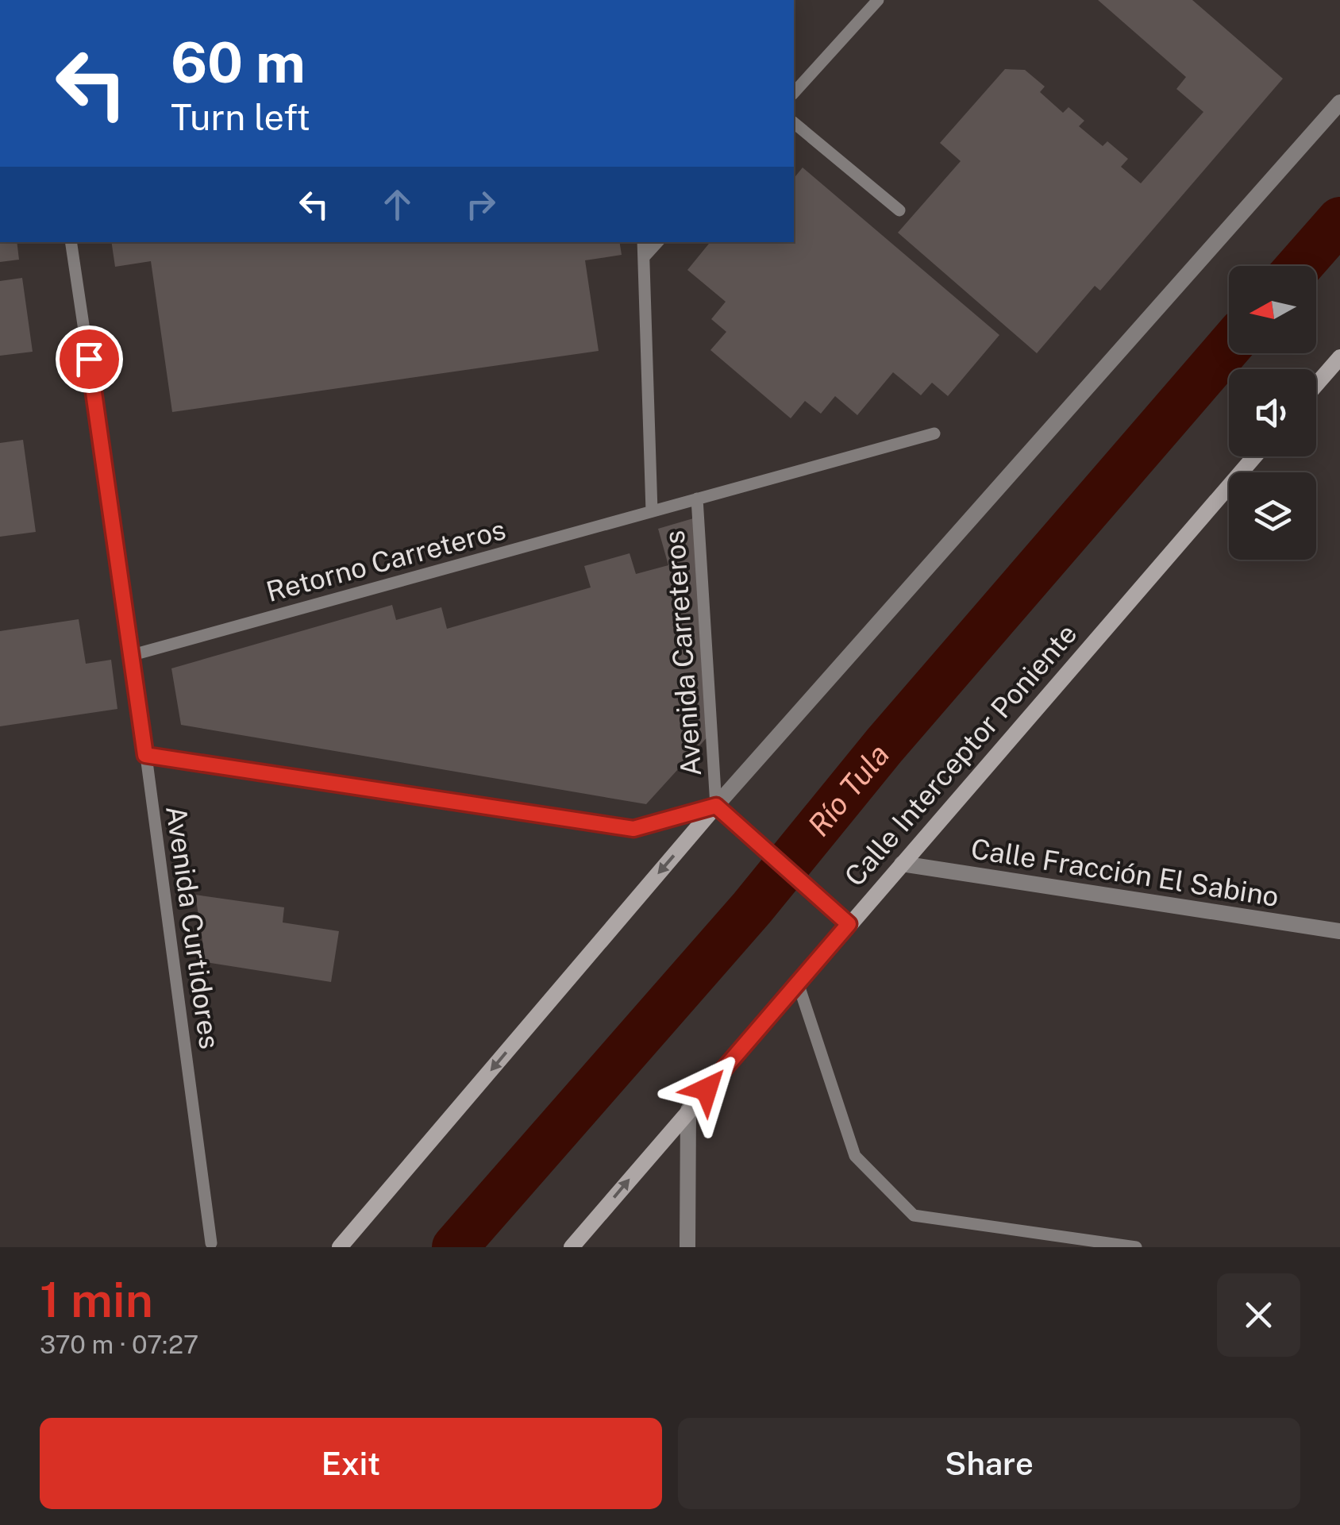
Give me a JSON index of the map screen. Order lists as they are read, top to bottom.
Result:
{
  "streets": {
    "main road": ["Calle Interceptor Poniente"],
    "street": ["Calle Fracción El Sabino"],
    "lane": ["Retorno Carreteros", "Avenida Carreteros", "Avenida Curtidores"]
  },
  "crossings": [
    ["Retorno Carreteros", "Avenida Carreteros"],
    ["Retorno Carreteros", "Avenida Curtidores"],
    ["Calle Interceptor Poniente", "Calle Fracción El Sabino"]
  ],
  "water": ["Río Tula"],
  "north": "left",
  "page": {
    "turn": ["60 m", "Turn left"],
    "heading": ["1 min", "370 m · 07:27"],
    "buttons": ["Exit", "Share"]
  }
}
